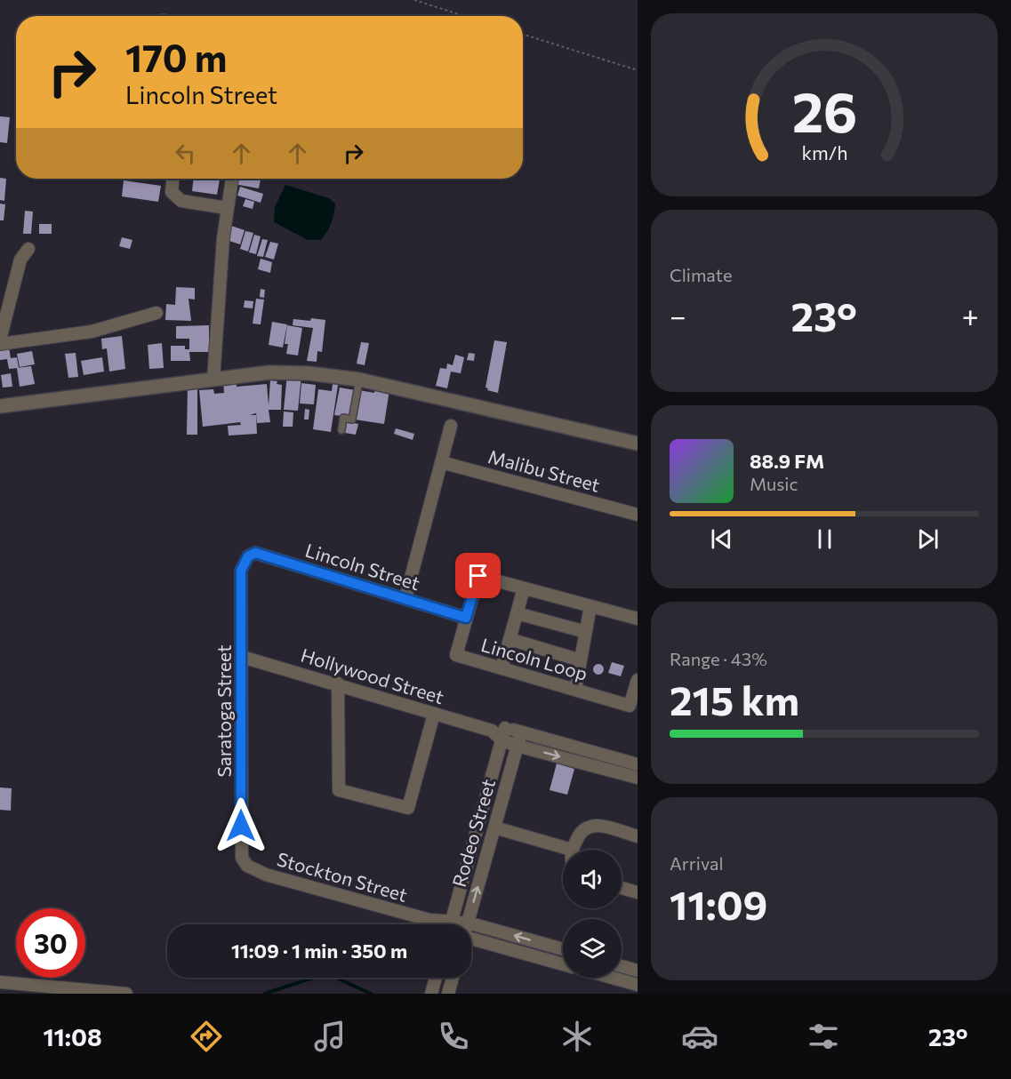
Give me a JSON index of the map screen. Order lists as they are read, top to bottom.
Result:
{
  "streets": {
    "street": [
      "Malibu Street",
      "Lincoln Street",
      "Lincoln Loop",
      "Hollywood Street",
      "Saratoga Street",
      "Rodeo Street",
      "Stockton Street"
    ]
  },
  "crossings": [
    ["Lincoln Street", "Lincoln Loop"],
    ["Lincoln Street", "Saratoga Street"],
    ["Hollywood Street", "Saratoga Street"],
    ["Hollywood Street", "Rodeo Street"],
    ["Saratoga Street", "Stockton Street"]
  ],
  "page": {
    "turn": ["170 m", "Lincoln Street"],
    "tile": [
      "Climate",
      ["Range · 43%", "215 km"],
      ["Arrival", "11:09"]
    ],
    "heat": ["−", "23°", "+"],
    "song": ["88.9 FM", "Music"],
    "limit": "30",
    "trip": "11:09 · 1 min · 350 m",
    "tabs": ["11:08", "23°"],
    "gauge": ["26", "km/h"]
  }
}
